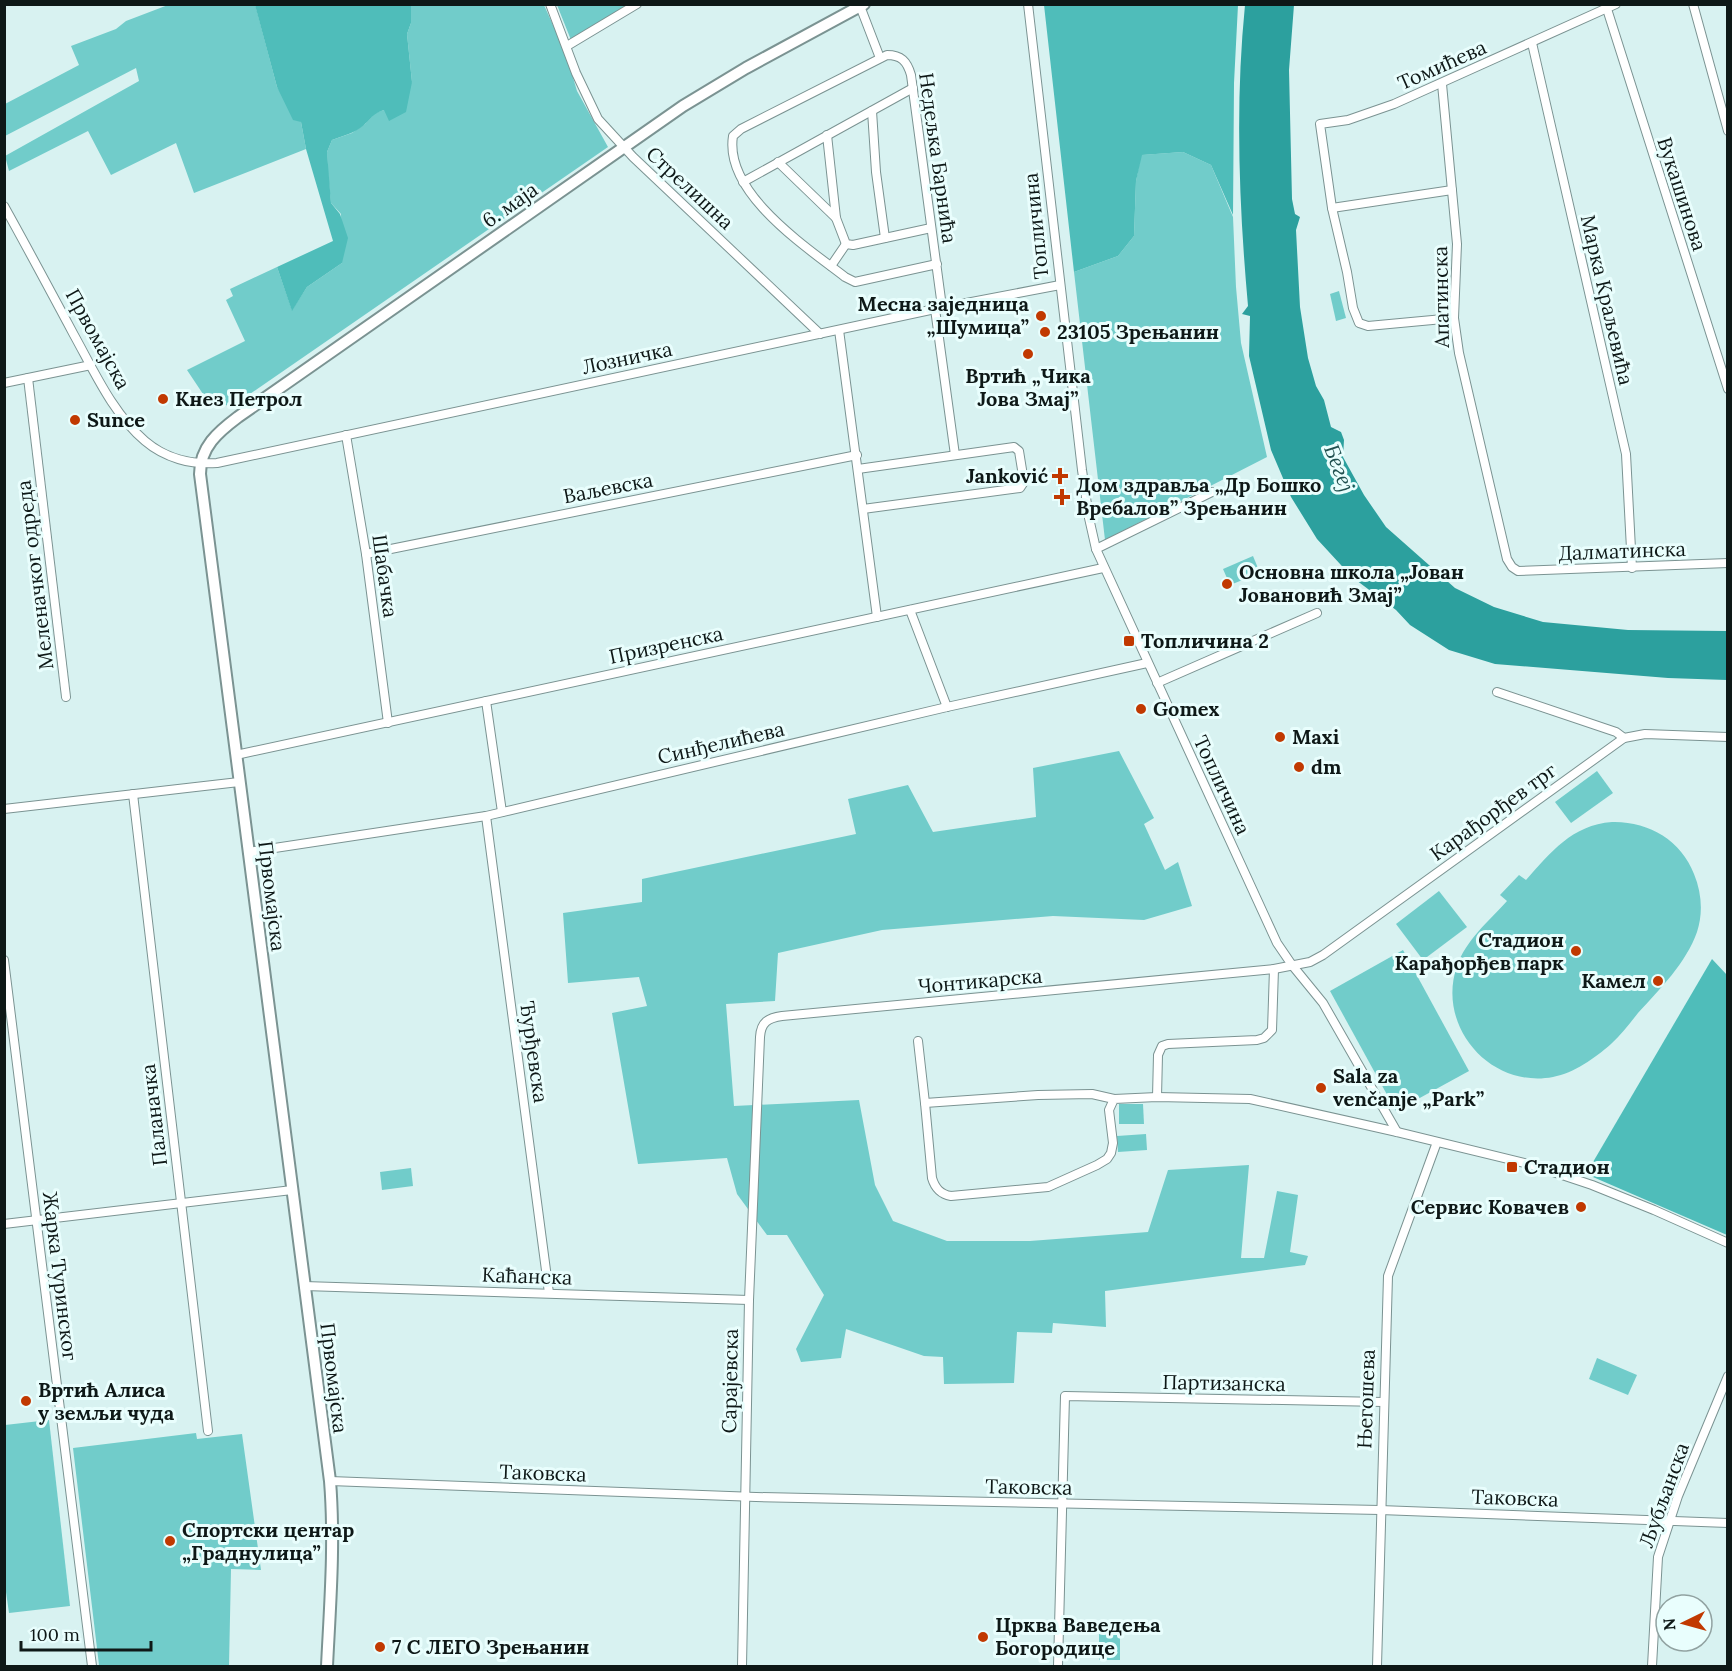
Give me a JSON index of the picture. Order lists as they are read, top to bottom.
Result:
{
  "streets": {
    "street": [
      "Томићева",
      "Недељка Барнића",
      "Стрелишна",
      "Вукашинова",
      "6. маја",
      "Топличина",
      "Апатинска",
      "Марка Краљевића",
      "Првомајска",
      "Лозничка",
      "Ваљевска",
      "Далматинска",
      "Меленачког одреда",
      "Шабачка",
      "Призренска",
      "Синђелићева",
      "Карађорђев трг",
      "Чонтикарска",
      "Ђурђевска",
      "Паланачка",
      "Жарка Туринског",
      "Каћанска",
      "Сарајевска",
      "Партизанска",
      "Његошева",
      "Таковска",
      "Љубљанска"
    ]
  },
  "crossings": [
    ["Томићева", "Вукашинова"],
    ["Томићева", "Апатинска"],
    ["Томићева", "Марка Краљевића"],
    ["Недељка Барнића", "Лозничка"],
    ["Стрелишна", "6. маја"],
    ["Стрелишна", "Лозничка"],
    ["6. маја", "Првомајска"],
    ["6. маја", "Лозничка"],
    ["Топличина", "Лозничка"],
    ["Топличина", "Призренска"],
    ["Топличина", "Синђелићева"],
    ["Топличина", "Карађорђев трг"],
    ["Апатинска", "Далматинска"],
    ["Марка Краљевића", "Далматинска"],
    ["Првомајска", "Лозничка"],
    ["Првомајска", "Призренска"],
    ["Првомајска", "Синђелићева"],
    ["Првомајска", "Каћанска"],
    ["Првомајска", "Таковска"],
    ["Лозничка", "Шабачка"],
    ["Ваљевска", "Шабачка"],
    ["Шабачка", "Призренска"],
    ["Синђелићева", "Ђурђевска"],
    ["Карађорђев трг", "Чонтикарска"],
    ["Чонтикарска", "Сарајевска"],
    ["Ђурђевска", "Каћанска"],
    ["Каћанска", "Сарајевска"],
    ["Сарајевска", "Таковска"],
    ["Партизанска", "Његошева"],
    ["Партизанска", "Таковска"],
    ["Његошева", "Таковска"],
    ["Таковска", "Љубљанска"]
  ],
  "water": ["Бегеј"],
  "places": {
    "other": [
      "Месна заједница „Шумица”",
      "23105 Зрењанин",
      "Вртић „Чика Јова Змај”",
      "Кнез Петрол",
      "Sunce",
      "Основна школа „Јован Јовановић Змај”",
      "Gomex",
      "Maxi",
      "dm",
      "Стадион Карађорђев парк",
      "Камел",
      "Sala za venčanje „Park”",
      "Сервис Ковачев",
      "Вртић Алиса у земљи чуда",
      "Спортски центар „Граднулица”",
      "Црква Ваведења Богородице",
      "7 С ЛЕГО Зрењанин"
    ],
    "health": ["Janković", "Дом здравља „Др Бошко Вребалов” Зрењанин"],
    "transit": ["Топличина 2", "Стадион"]
  },
  "scale_bar": "100 m",
  "north": "left"
}
